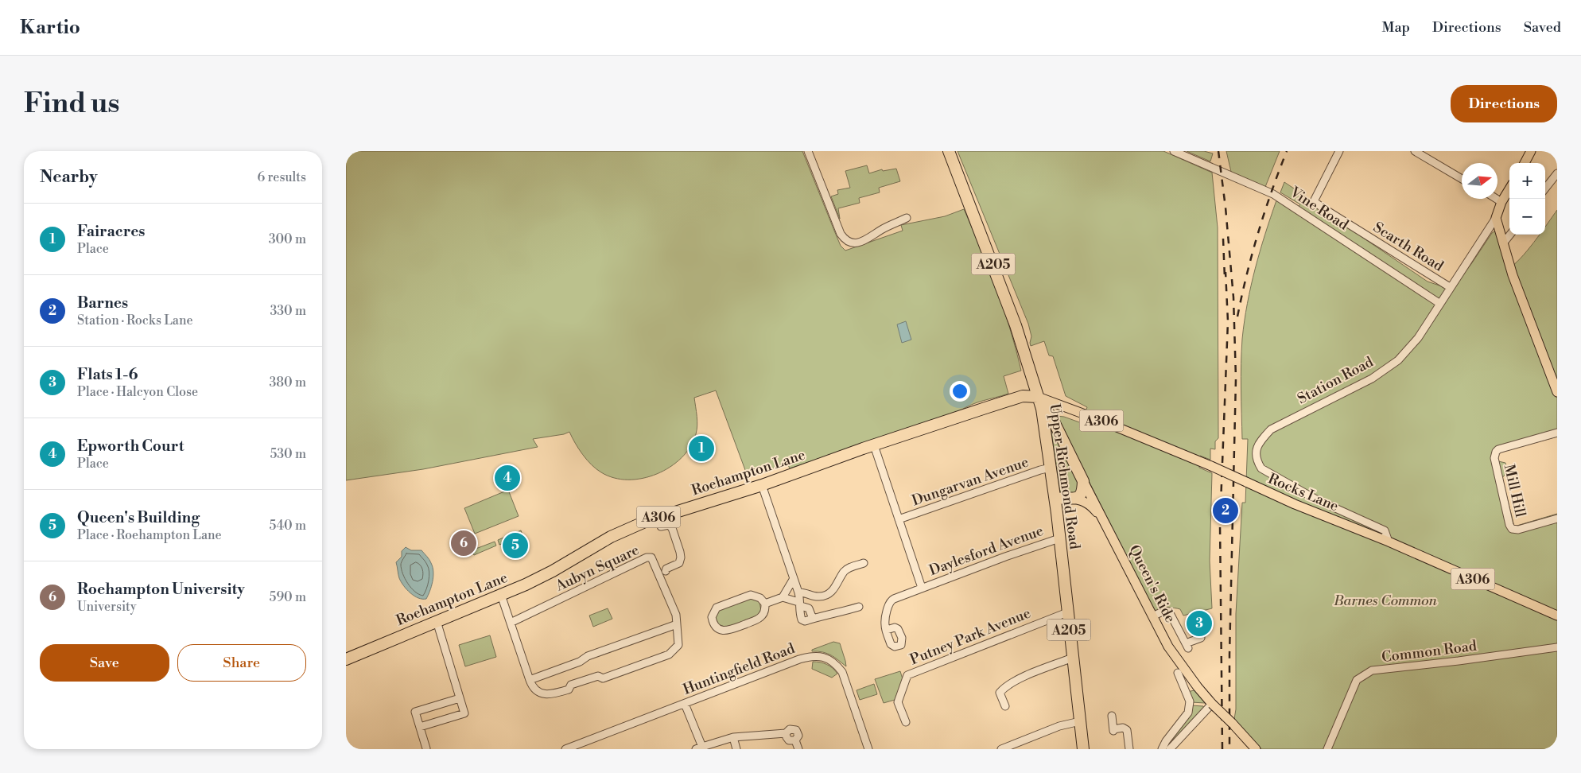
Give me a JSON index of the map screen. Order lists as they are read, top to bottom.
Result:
{
  "streets": {
    "highway": [
      "A205",
      "A306",
      "Roehampton Lane",
      "Upper Richmond Road",
      "Queen's Ride"
    ],
    "main road": ["Station Road", "Rocks Lane"],
    "street": [
      "Vine Road",
      "Scarth Road",
      "Dungarvan Avenue",
      "Mill Hill",
      "Daylesford Avenue",
      "Aubyn Square",
      "Putney Park Avenue",
      "Common Road",
      "Huntingfield Road"
    ]
  },
  "crossings": [
    ["Vine Road", "Station Road"],
    ["Scarth Road", "Station Road"],
    ["Station Road", "Rocks Lane"],
    ["Roehampton Lane", "Upper Richmond Road"],
    ["Roehampton Lane", "Rocks Lane"],
    ["Roehampton Lane", "Aubyn Square"],
    ["Roehampton Lane", "Queen's Ride"],
    ["Upper Richmond Road", "Dungarvan Avenue"],
    ["Upper Richmond Road", "Rocks Lane"],
    ["Upper Richmond Road", "Daylesford Avenue"],
    ["Upper Richmond Road", "Queen's Ride"],
    ["Upper Richmond Road", "Putney Park Avenue"],
    ["Rocks Lane", "Queen's Ride"]
  ],
  "parks": ["Barnes Common"],
  "north": "right",
  "page": {
    "header": "Kartio",
    "nav": ["Map", "Directions", "Saved"],
    "buttons": [
      "Directions",
      ["Save", "Share"]
    ],
    "title": "Find us",
    "heading": ["Nearby", "6 results"],
    "map_buttons": ["+", "−"],
    "list": [
      {
        "mark": "1",
        "name": "Fairacres",
        "note": "Place",
        "value": "300 m"
      },
      {
        "mark": "2",
        "name": "Barnes",
        "note": "Station · Rocks Lane",
        "value": "330 m"
      },
      {
        "mark": "3",
        "name": "Flats 1-6",
        "note": "Place · Halcyon Close",
        "value": "380 m"
      },
      {
        "mark": "4",
        "name": "Epworth Court",
        "note": "Place",
        "value": "530 m"
      },
      {
        "mark": "5",
        "name": "Queen's Building",
        "note": "Place · Roehampton Lane",
        "value": "540 m"
      },
      {
        "mark": "6",
        "name": "Roehampton University",
        "note": "University",
        "value": "590 m"
      }
    ],
    "pins": [
      "1",
      "4",
      "2",
      "6",
      "5",
      "3"
    ]
  }
}
